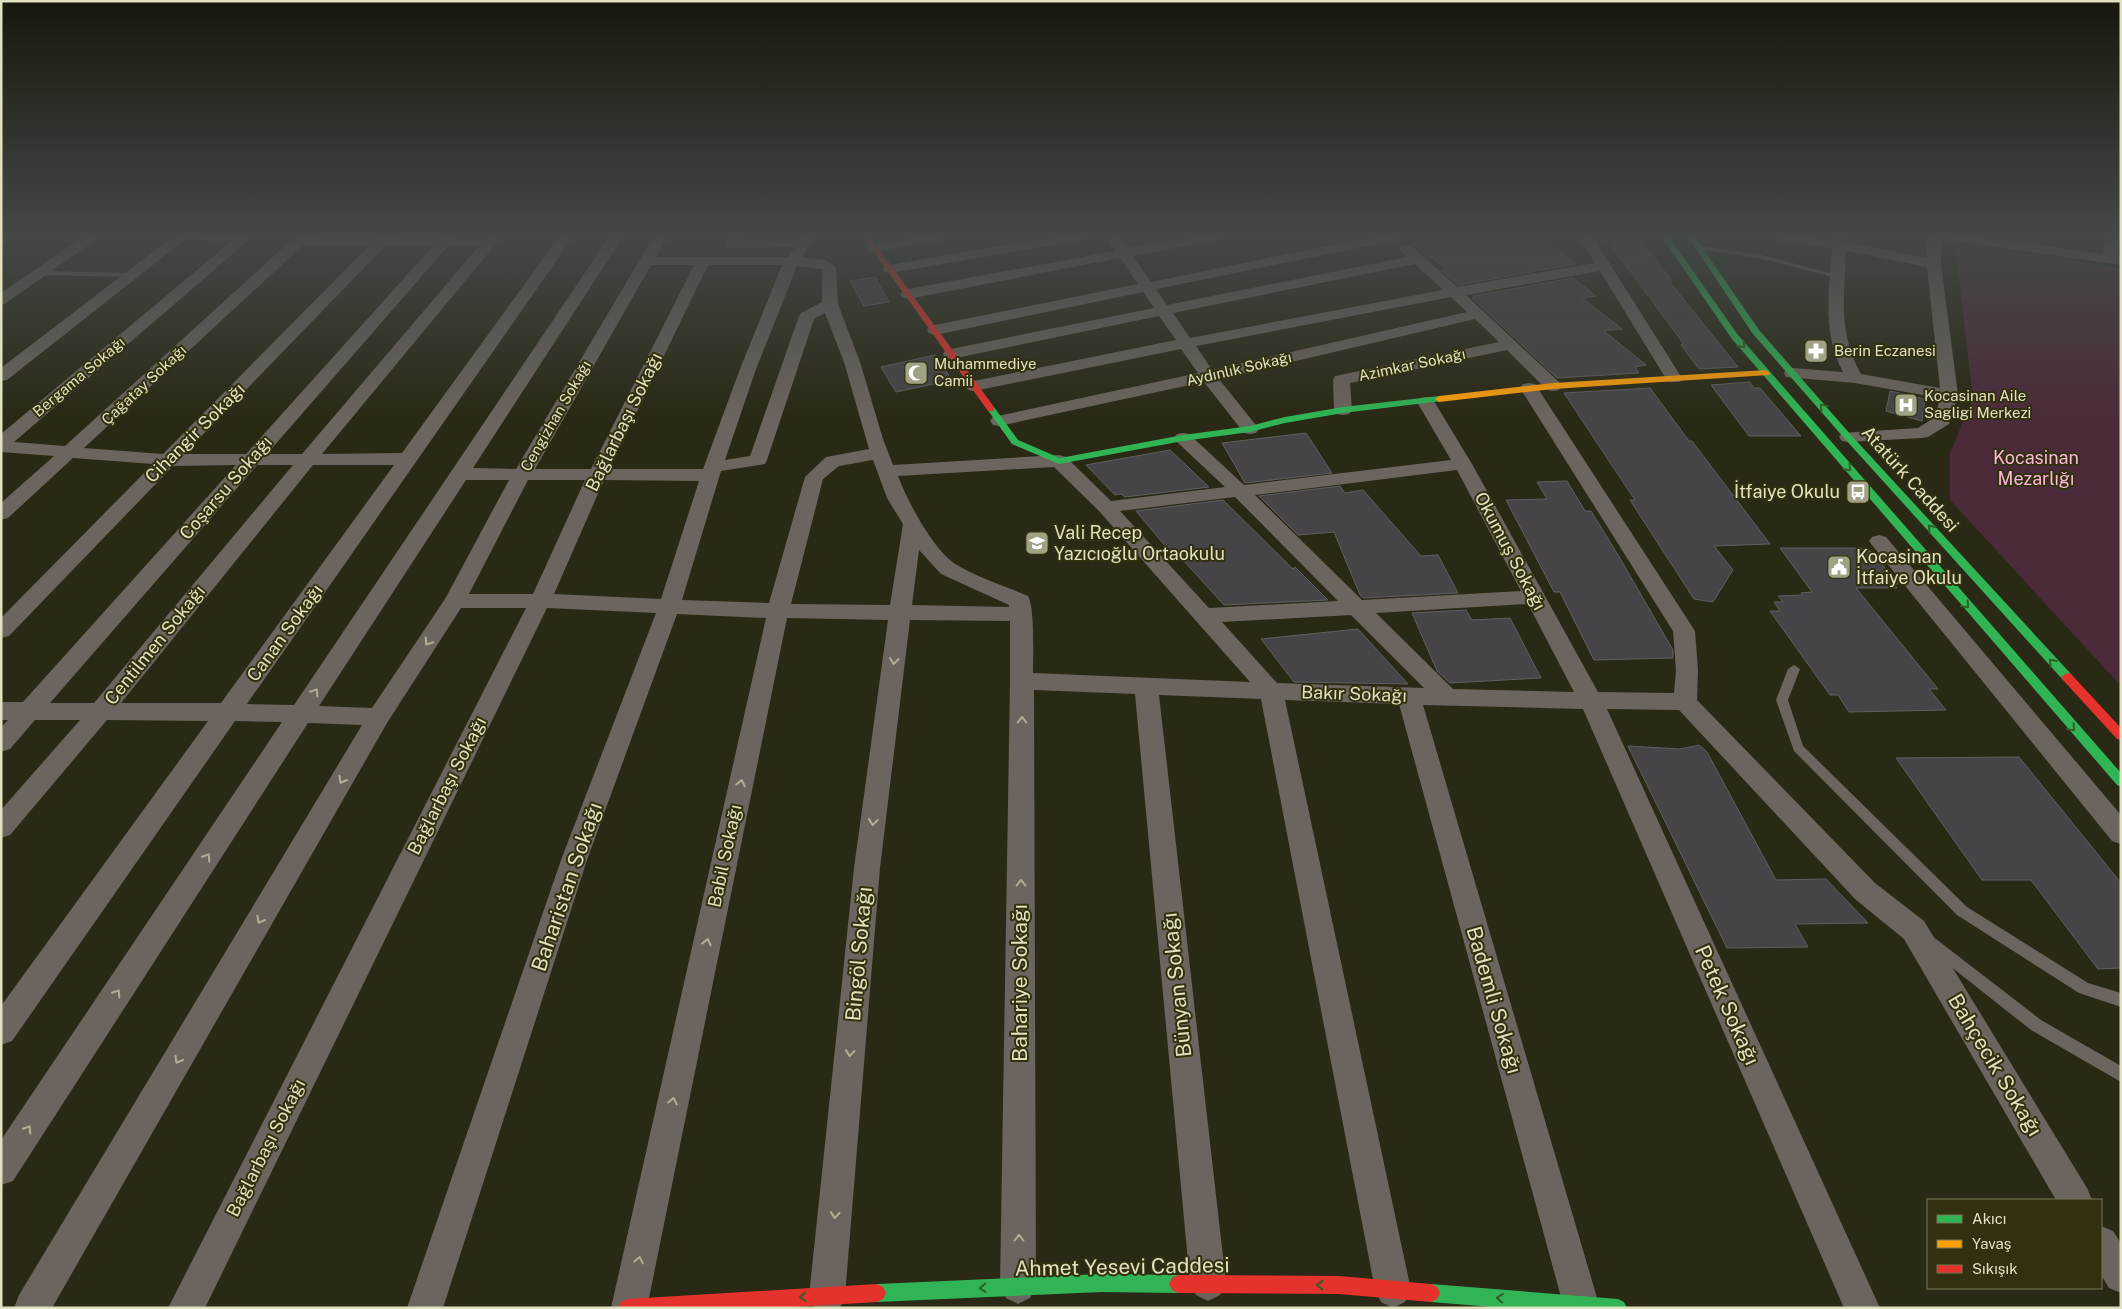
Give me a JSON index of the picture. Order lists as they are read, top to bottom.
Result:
{
  "streets": {
    "street": [
      "Azimkar Sokağı",
      "Aydınlık Sokağı",
      "Bergama Sokağı",
      "Çağatay Sokağı",
      "Cengizhan Sokağı",
      "Bağlarbaşı Sokağı",
      "Cihangir Sokağı",
      "Atatürk Caddesi",
      "Coşarsu Sokağı",
      "Okumuş Sokağı",
      "Canan Sokağı",
      "Centilmen Sokağı",
      "Bakır Sokağı",
      "Babil Sokağı",
      "Baharistan Sokağı",
      "Bingöl Sokağı",
      "Bahariye Sokağı",
      "Bünyan Sokağı",
      "Bademli Sokağı",
      "Petek Sokağı",
      "Bahçecik Sokağı",
      "Ahmet Yesevi Caddesi"
    ]
  },
  "crossings": [
    ["Okumuş Sokağı", "Bakır Sokağı"],
    ["Okumuş Sokağı", "Petek Sokağı"],
    ["Bakır Sokağı", "Bahariye Sokağı"],
    ["Bakır Sokağı", "Bünyan Sokağı"],
    ["Bakır Sokağı", "Bademli Sokağı"],
    ["Bakır Sokağı", "Petek Sokağı"],
    ["Babil Sokağı", "Ahmet Yesevi Caddesi"],
    ["Bingöl Sokağı", "Ahmet Yesevi Caddesi"],
    ["Bahariye Sokağı", "Ahmet Yesevi Caddesi"],
    ["Bünyan Sokağı", "Ahmet Yesevi Caddesi"],
    ["Bademli Sokağı", "Ahmet Yesevi Caddesi"]
  ],
  "one_way": [
    "Babil Sokağı",
    "Bingöl Sokağı",
    "Bahariye Sokağı",
    "Ahmet Yesevi Caddesi"
  ],
  "parks": ["Kocasinan Mezarlığı"],
  "places": {
    "pharmacy": ["Berin Eczanesi"],
    "mosque": ["Muhammediye Camii"],
    "hospital": ["Kocasinan Aile Sagligi Merkezi"],
    "bus stop": ["İtfaiye Okulu"],
    "school or university": ["Vali Recep Yazıcıoğlu Ortaokulu"],
    "public building": ["Kocasinan İtfaiye Okulu"]
  },
  "legend": ["Akıcı", "Yavaş", "Sıkışık"]
}
